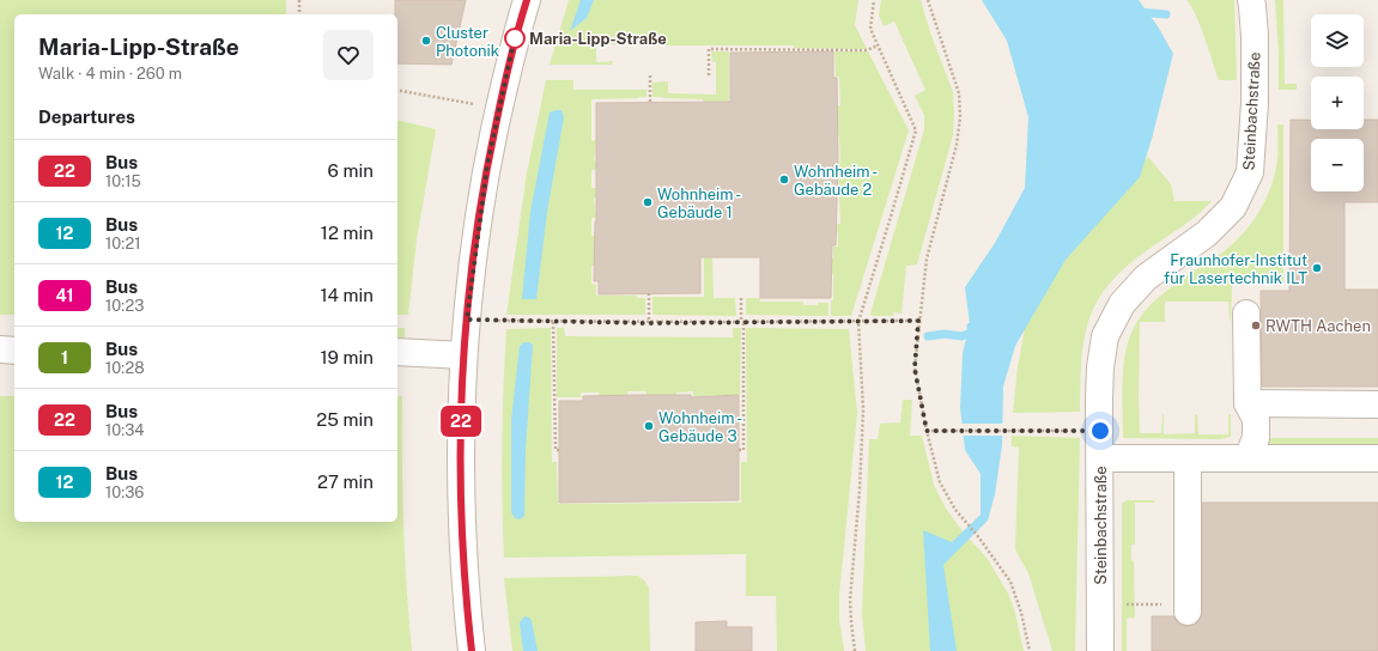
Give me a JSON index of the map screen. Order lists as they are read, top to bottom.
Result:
{
  "streets": {
    "street": ["Steinbachstraße"]
  },
  "places": [
    "Maria-Lipp-Straße",
    "Cluster Photonik",
    "Wohnheim - Gebäude 2",
    "Wohnheim - Gebäude 1",
    "Fraunhofer-Institut für Lasertechnik ILT",
    "RWTH Aachen",
    "Wohnheim - Gebäude 3"
  ],
  "lines": ["bus line 22"],
  "page": {
    "on_map": "22",
    "map_buttons": ["+", "−"],
    "heading": [
      ["Maria-Lipp-Straße", "Walk · 4 min · 260 m"],
      "Departures"
    ],
    "list": [
      {
        "mark": "22",
        "name": "Bus",
        "note": "10:15",
        "value": "6 min"
      },
      {
        "mark": "12",
        "name": "Bus",
        "note": "10:21",
        "value": "12 min"
      },
      {
        "mark": "41",
        "name": "Bus",
        "note": "10:23",
        "value": "14 min"
      },
      {
        "mark": "1",
        "name": "Bus",
        "note": "10:28",
        "value": "19 min"
      },
      {
        "mark": "22",
        "name": "Bus",
        "note": "10:34",
        "value": "25 min"
      },
      {
        "mark": "12",
        "name": "Bus",
        "note": "10:36",
        "value": "27 min"
      }
    ]
  }
}
